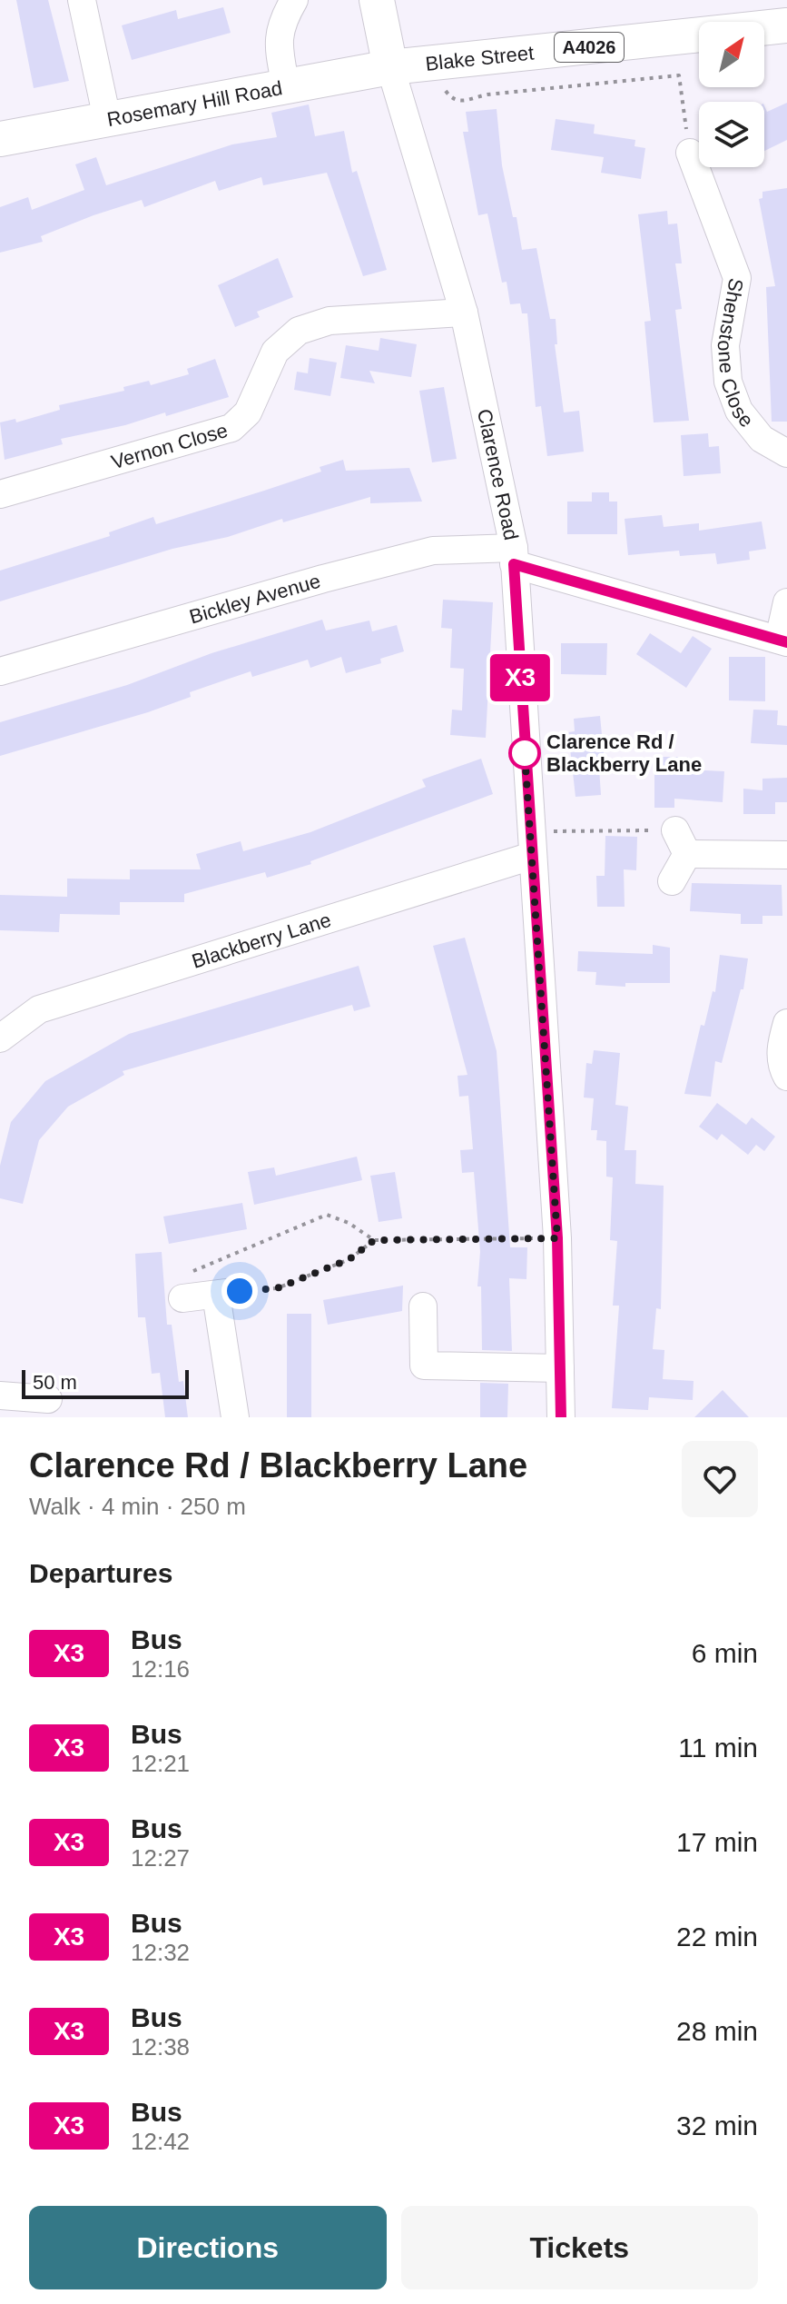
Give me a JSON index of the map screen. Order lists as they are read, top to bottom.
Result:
{
  "streets": {
    "main road": ["A4026", "Blake Street", "Rosemary Hill Road"],
    "street": [
      "Shenstone Close",
      "Vernon Close",
      "Clarence Road",
      "Bickley Avenue",
      "Blackberry Lane"
    ]
  },
  "crossings": [
    ["Blake Street", "Rosemary Hill Road"],
    ["Blake Street", "Clarence Road"],
    ["Rosemary Hill Road", "Clarence Road"],
    ["Vernon Close", "Clarence Road"],
    ["Clarence Road", "Bickley Avenue"],
    ["Clarence Road", "Blackberry Lane"]
  ],
  "places": ["Clarence Rd / Blackberry Lane"],
  "lines": ["bus line X3"],
  "scale_bar": "50 m",
  "north": "top right",
  "page": {
    "on_map": "X3",
    "scale": "50 m",
    "heading": [
      ["Clarence Rd / Blackberry Lane", "Walk · 4 min · 250 m"],
      "Departures"
    ],
    "list": [
      {
        "mark": "X3",
        "name": "Bus",
        "note": "12:16",
        "value": "6 min"
      },
      {
        "mark": "X3",
        "name": "Bus",
        "note": "12:21",
        "value": "11 min"
      },
      {
        "mark": "X3",
        "name": "Bus",
        "note": "12:27",
        "value": "17 min"
      },
      {
        "mark": "X3",
        "name": "Bus",
        "note": "12:32",
        "value": "22 min"
      },
      {
        "mark": "X3",
        "name": "Bus",
        "note": "12:38",
        "value": "28 min"
      },
      {
        "mark": "X3",
        "name": "Bus",
        "note": "12:42",
        "value": "32 min"
      }
    ],
    "buttons": ["Directions", "Tickets"]
  }
}
